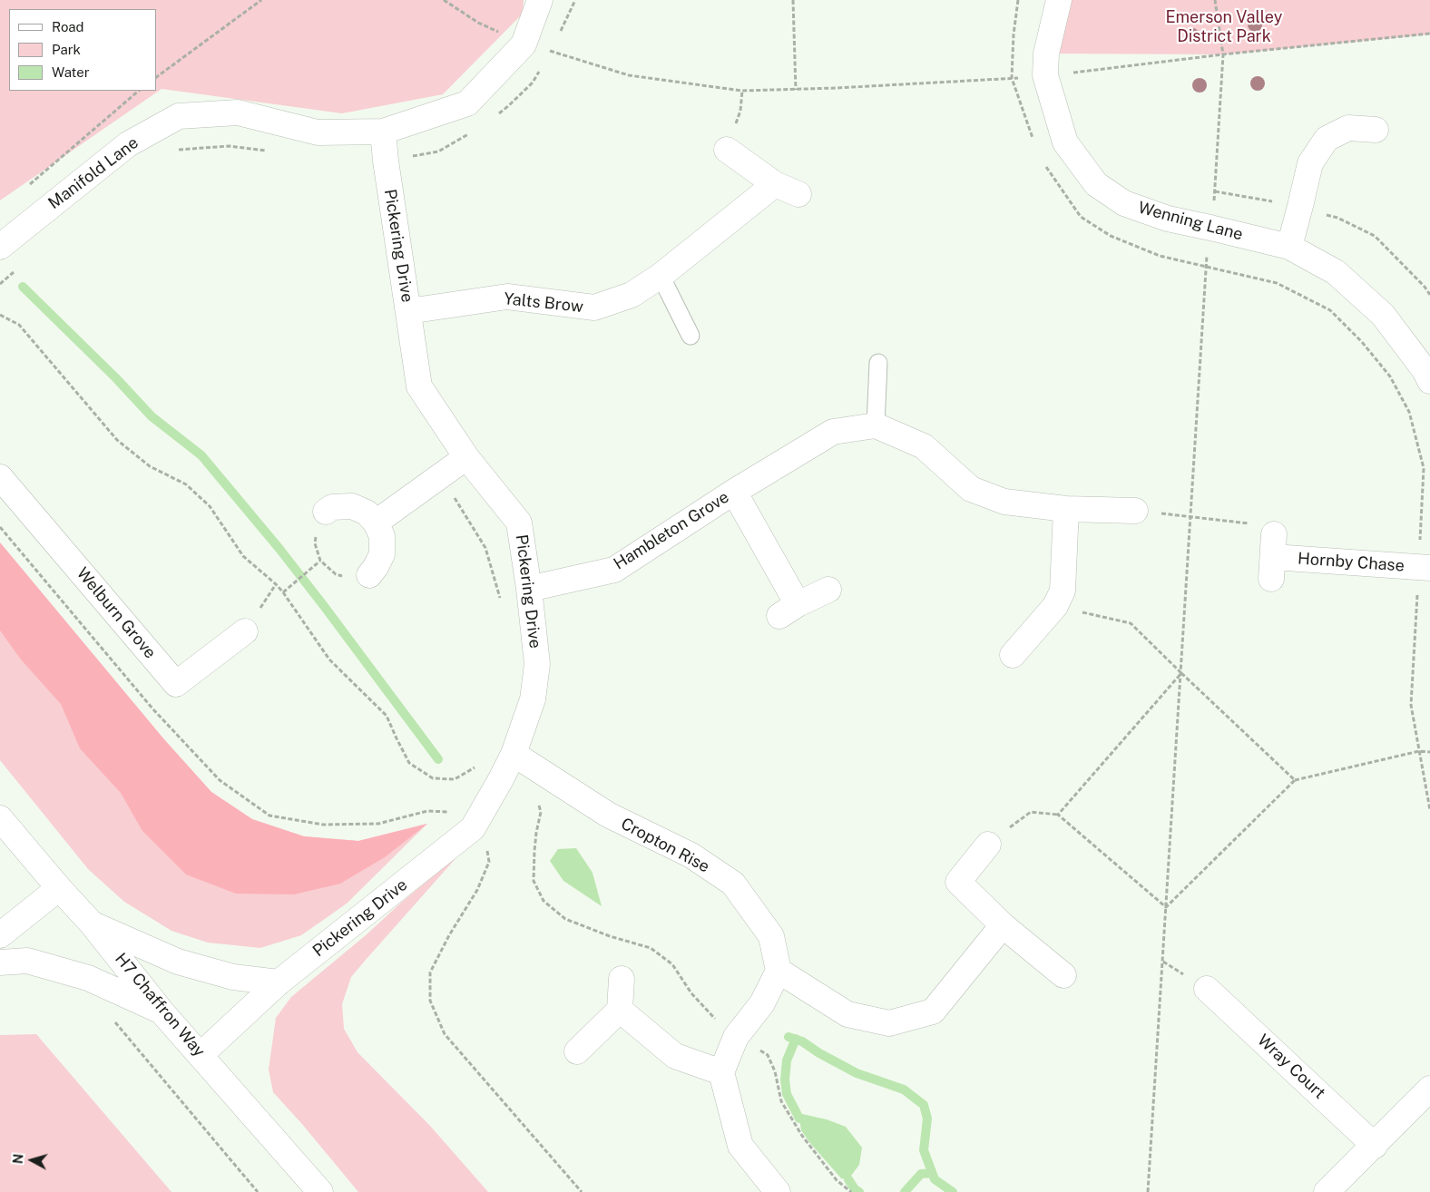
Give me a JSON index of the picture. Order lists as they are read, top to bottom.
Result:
{
  "streets": {
    "street": [
      "Manifold Lane",
      "Wenning Lane",
      "Pickering Drive",
      "Yalts Brow",
      "Hambleton Grove",
      "Hornby Chase",
      "Welburn Grove",
      "Cropton Rise",
      "H7 Chaffron Way",
      "Wray Court"
    ]
  },
  "crossings": [
    ["Manifold Lane", "Pickering Drive"],
    ["Pickering Drive", "Yalts Brow"],
    ["Pickering Drive", "Hambleton Grove"],
    ["Pickering Drive", "Cropton Rise"],
    ["Pickering Drive", "H7 Chaffron Way"]
  ],
  "parks": ["Emerson Valley District Park"],
  "legend": ["Road", "Park", "Water"],
  "north": "left"
}
